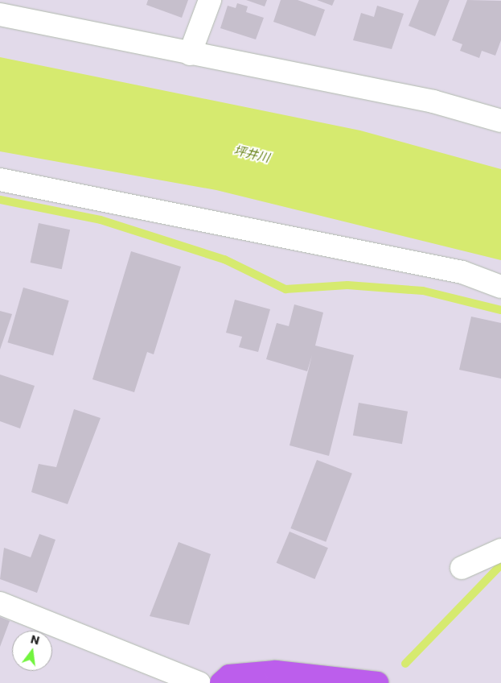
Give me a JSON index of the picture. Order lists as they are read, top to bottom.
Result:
{
  "water": ["坪井川"],
  "north": "top"
}
